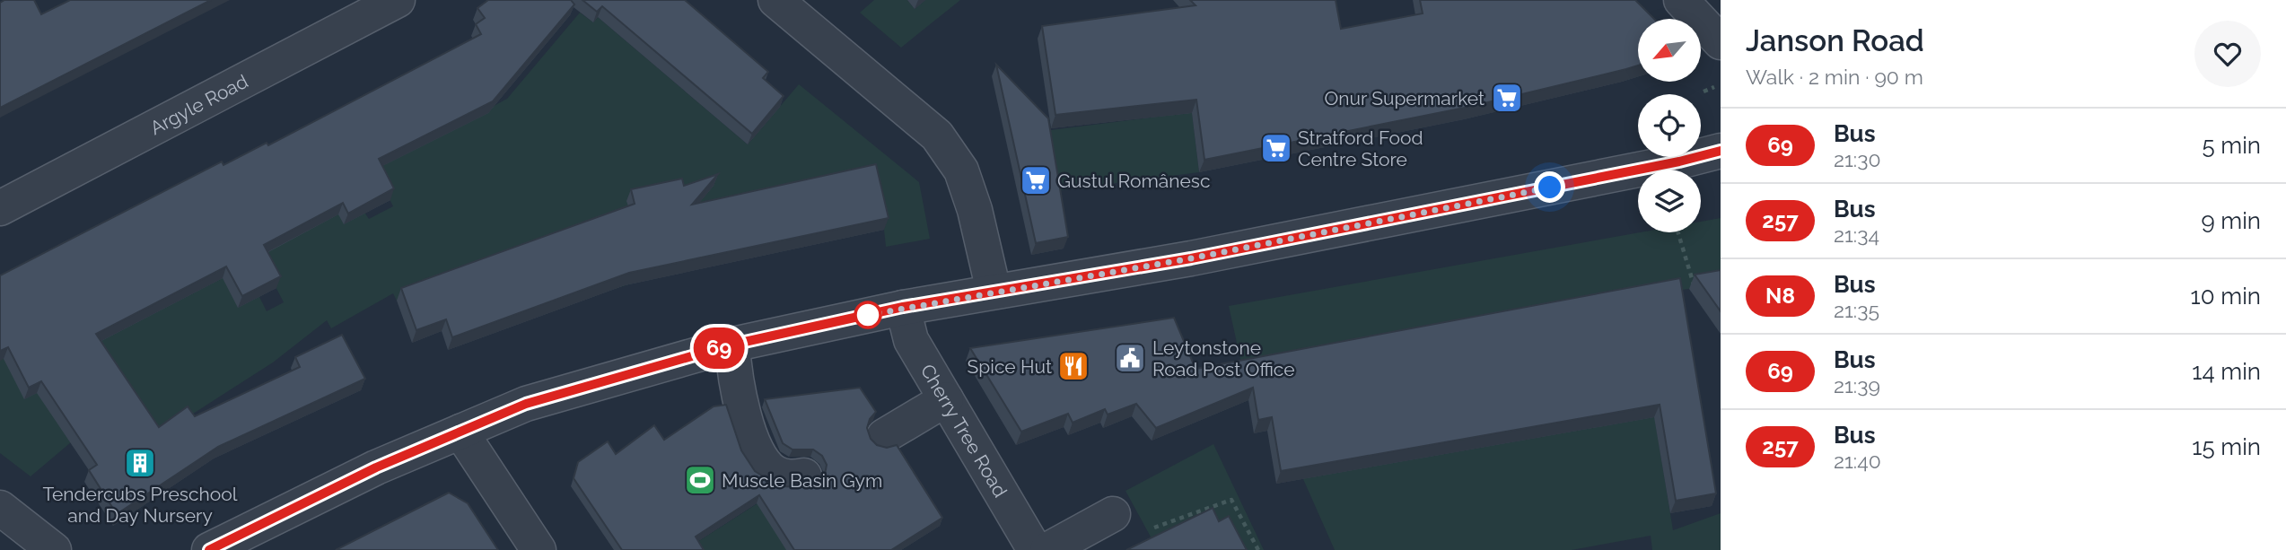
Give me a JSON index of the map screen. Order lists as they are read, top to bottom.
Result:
{
  "streets": {
    "street": ["Argyle Road", "Cherry Tree Road"]
  },
  "places": {
    "supermarket": ["Onur Supermarket", "Stratford Food Centre Store", "Gustul Românesc"],
    "public building": ["Leytonstone Road Post Office"],
    "restaurant": ["Spice Hut"],
    "building": ["Tendercubs Preschool and Day Nursery"],
    "sports": ["Muscle Basin Gym"]
  },
  "lines": ["bus line 69"],
  "north": "bottom left",
  "page": {
    "on_map": "69",
    "heading": ["Janson Road", "Walk · 2 min · 90 m"],
    "list": [
      {
        "mark": "69",
        "name": "Bus",
        "note": "21:30",
        "value": "5 min"
      },
      {
        "mark": "257",
        "name": "Bus",
        "note": "21:34",
        "value": "9 min"
      },
      {
        "mark": "N8",
        "name": "Bus",
        "note": "21:35",
        "value": "10 min"
      },
      {
        "mark": "69",
        "name": "Bus",
        "note": "21:39",
        "value": "14 min"
      },
      {
        "mark": "257",
        "name": "Bus",
        "note": "21:40",
        "value": "15 min"
      }
    ]
  }
}
